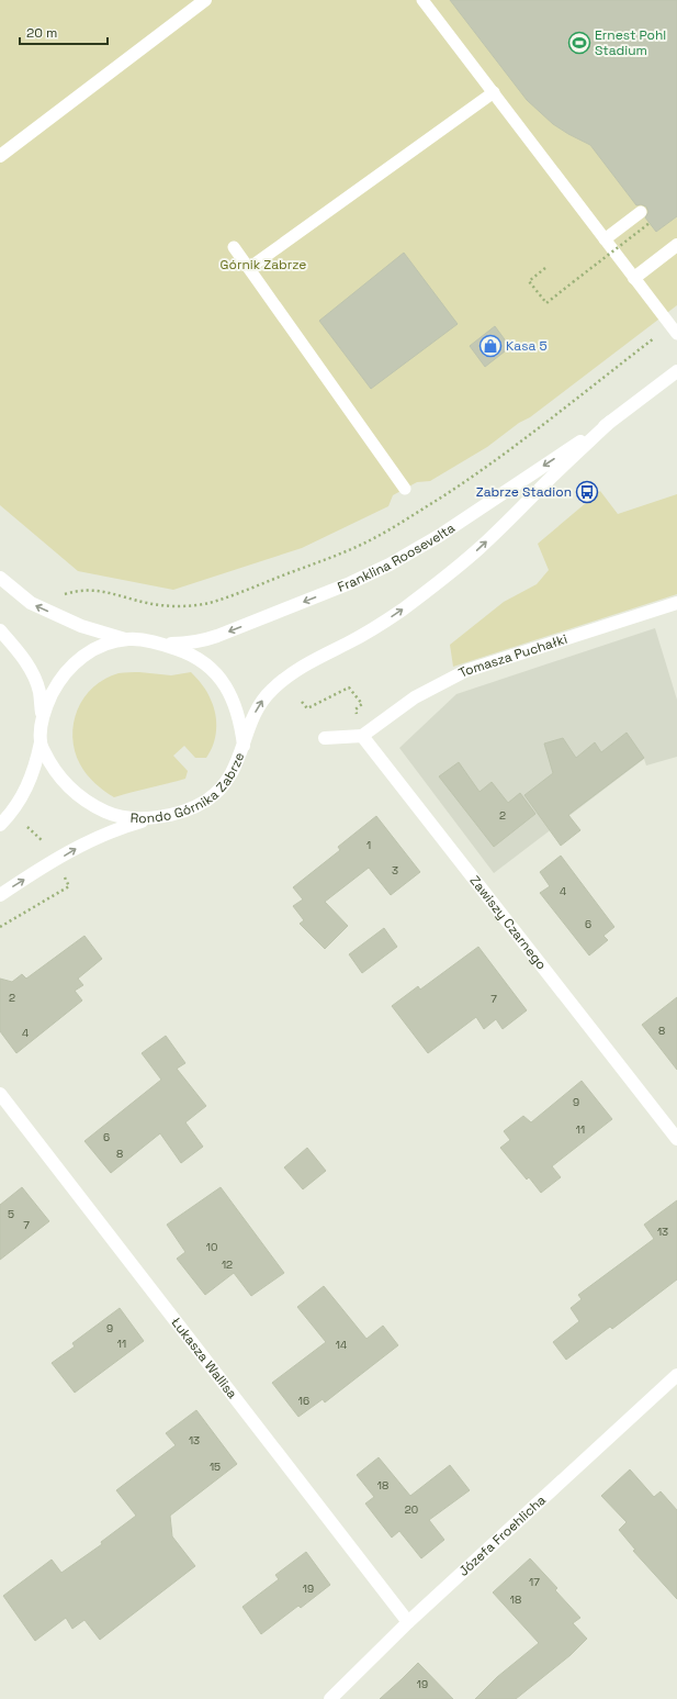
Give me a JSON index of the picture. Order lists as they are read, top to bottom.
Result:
{
  "streets": {
    "street": [
      "Franklina Roosevelta",
      "Tomasza Puchałki",
      "Rondo Górnika Zabrze",
      "Zawiszy Czarnego",
      "Łukasza Wallisa",
      "Józefa Froehlicha"
    ]
  },
  "crossings": [
    ["Franklina Roosevelta", "Rondo Górnika Zabrze"],
    ["Tomasza Puchałki", "Zawiszy Czarnego"],
    ["Łukasza Wallisa", "Józefa Froehlicha"]
  ],
  "parks": ["Górnik Zabrze"],
  "places": {
    "sports": ["Ernest Pohl Stadium"],
    "shop": ["Kasa 5"],
    "bus stop": ["Zabrze Stadion"]
  },
  "house_numbers": [
    "2",
    "1",
    "3",
    "4",
    "6",
    "2",
    "7",
    "8",
    "4",
    "9",
    "11",
    "6",
    "8",
    "5",
    "7",
    "13",
    "10",
    "12",
    "9",
    "11",
    "14",
    "16",
    "13",
    "15",
    "18",
    "20",
    "17",
    "19",
    "18",
    "19"
  ],
  "scale_bar": "20 m"
}
